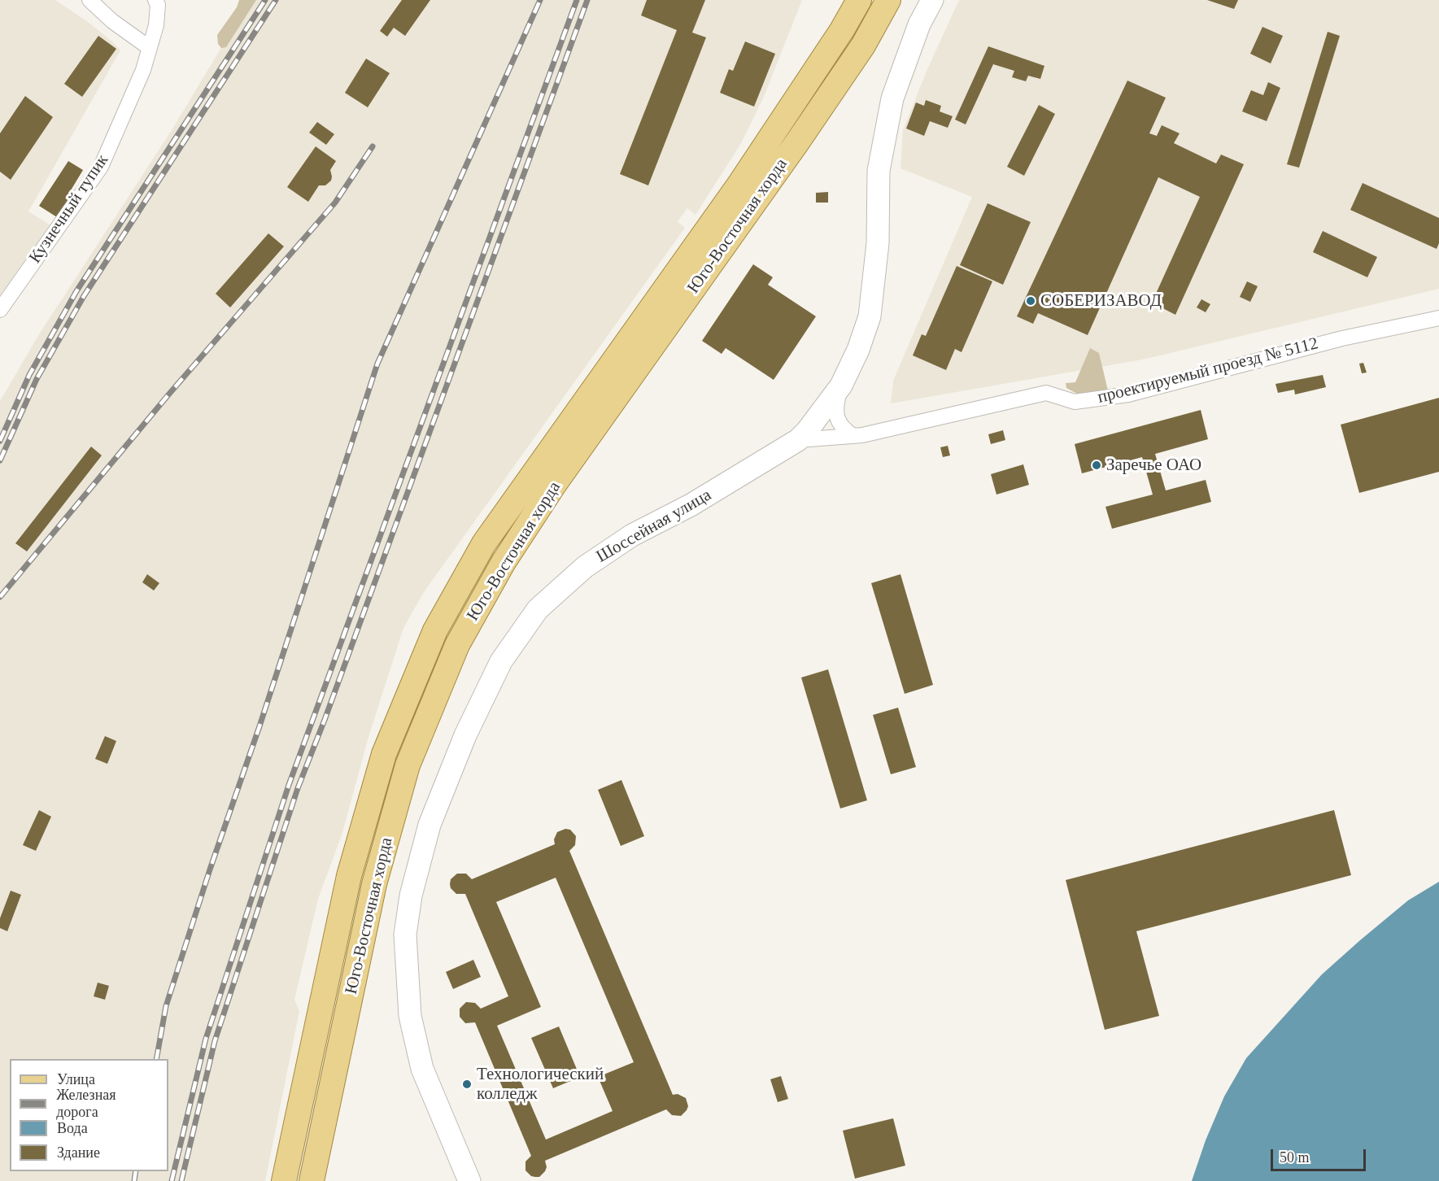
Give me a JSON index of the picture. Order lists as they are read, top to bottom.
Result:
{
  "streets": {
    "main road": ["Юго-Восточная хорда", "Шоссейная улица"],
    "street": ["Кузнечный тупик", "проектируемый проезд № 5112"]
  },
  "crossings": [
    ["проектируемый проезд № 5112", "Шоссейная улица"]
  ],
  "places": ["СОБЕРИЗАВОД", "Заречье ОАО", "Технологический колледж"],
  "legend": [
    "Улица",
    "Железная дорога",
    "Вода",
    "Здание"
  ],
  "scale_bar": "50 m"
}
